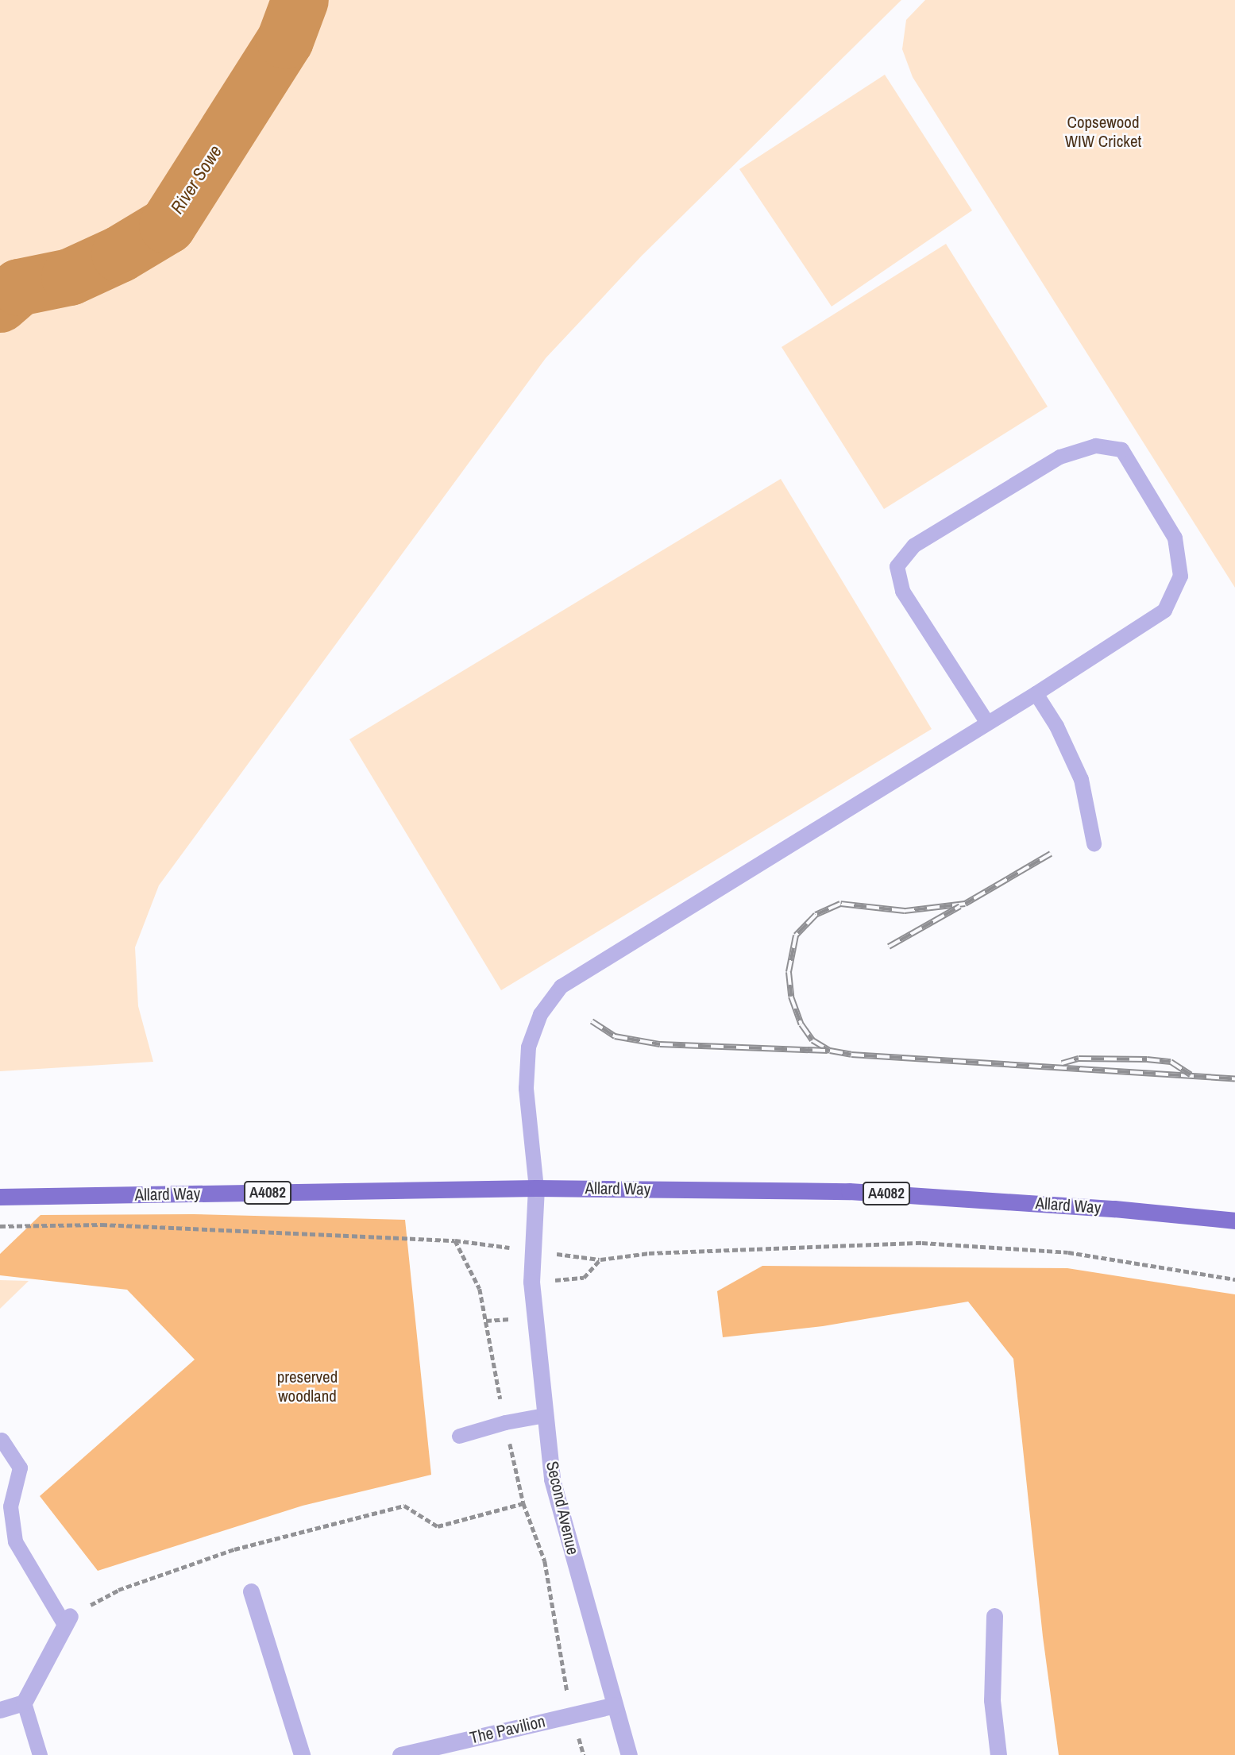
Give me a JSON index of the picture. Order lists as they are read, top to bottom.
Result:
{
  "streets": {
    "main road": ["Allard Way", "A4082"],
    "street": ["Second Avenue", "The Pavilion"]
  },
  "crossings": [
    ["Allard Way", "Second Avenue"],
    ["Second Avenue", "The Pavilion"]
  ],
  "water": ["River Sowe"],
  "parks": ["Copsewood WIW Cricket", "preserved woodland"]
}
